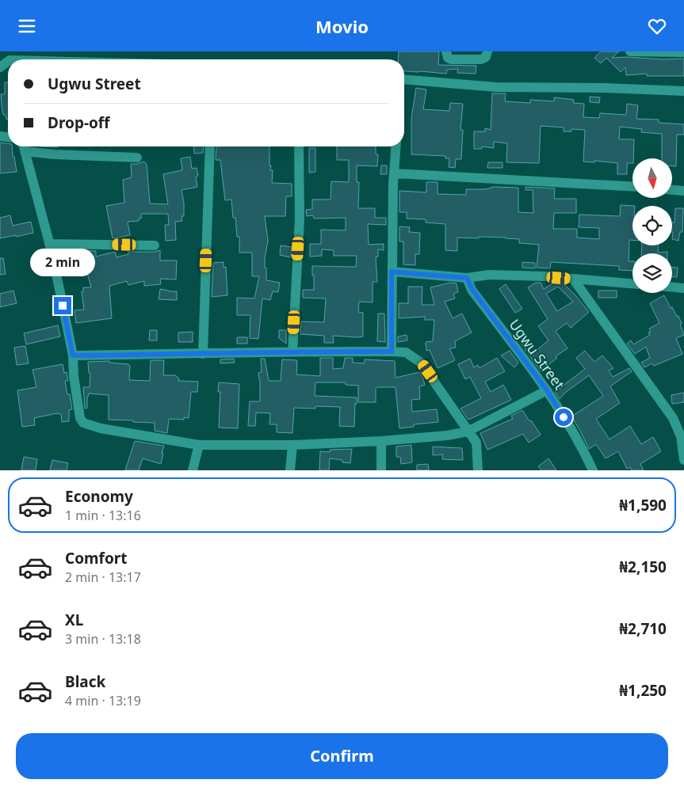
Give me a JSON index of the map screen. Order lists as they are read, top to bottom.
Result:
{
  "streets": {
    "street": ["Ugwu Street"]
  },
  "north": "bottom",
  "page": {
    "header": "Movio",
    "banner": ["Ugwu Street", "Drop-off"],
    "bubble": "2 min",
    "list": [
      {
        "name": "Economy",
        "note": "1 min · 13:16",
        "value": "₦1,590"
      },
      {
        "name": "Comfort",
        "note": "2 min · 13:17",
        "value": "₦2,150"
      },
      {
        "name": "XL",
        "note": "3 min · 13:18",
        "value": "₦2,710"
      },
      {
        "name": "Black",
        "note": "4 min · 13:19",
        "value": "₦1,250"
      }
    ],
    "buttons": "Confirm"
  }
}
